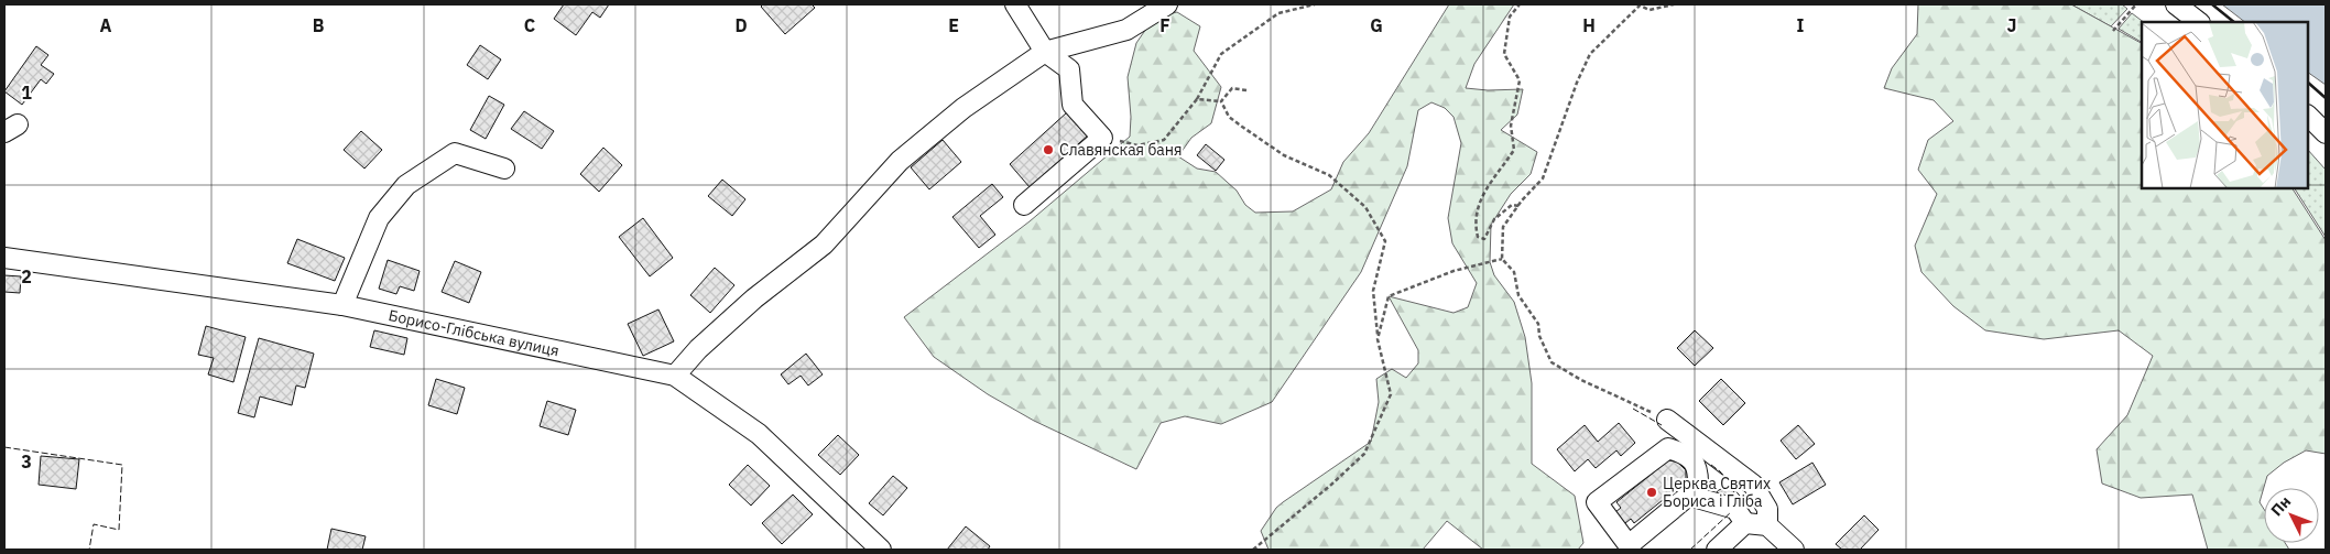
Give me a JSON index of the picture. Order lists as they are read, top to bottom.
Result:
{
  "streets": {
    "street": ["Борисо-Глібська вулиця"]
  },
  "places": ["Славянская баня", "Церква Святих Бориса і Гліба"],
  "north": "top left",
  "grid": {
    "columns": [
      "A",
      "B",
      "C",
      "D",
      "E",
      "F",
      "G",
      "H",
      "I",
      "J"
    ],
    "rows": ["1", "2", "3"]
  }
}
